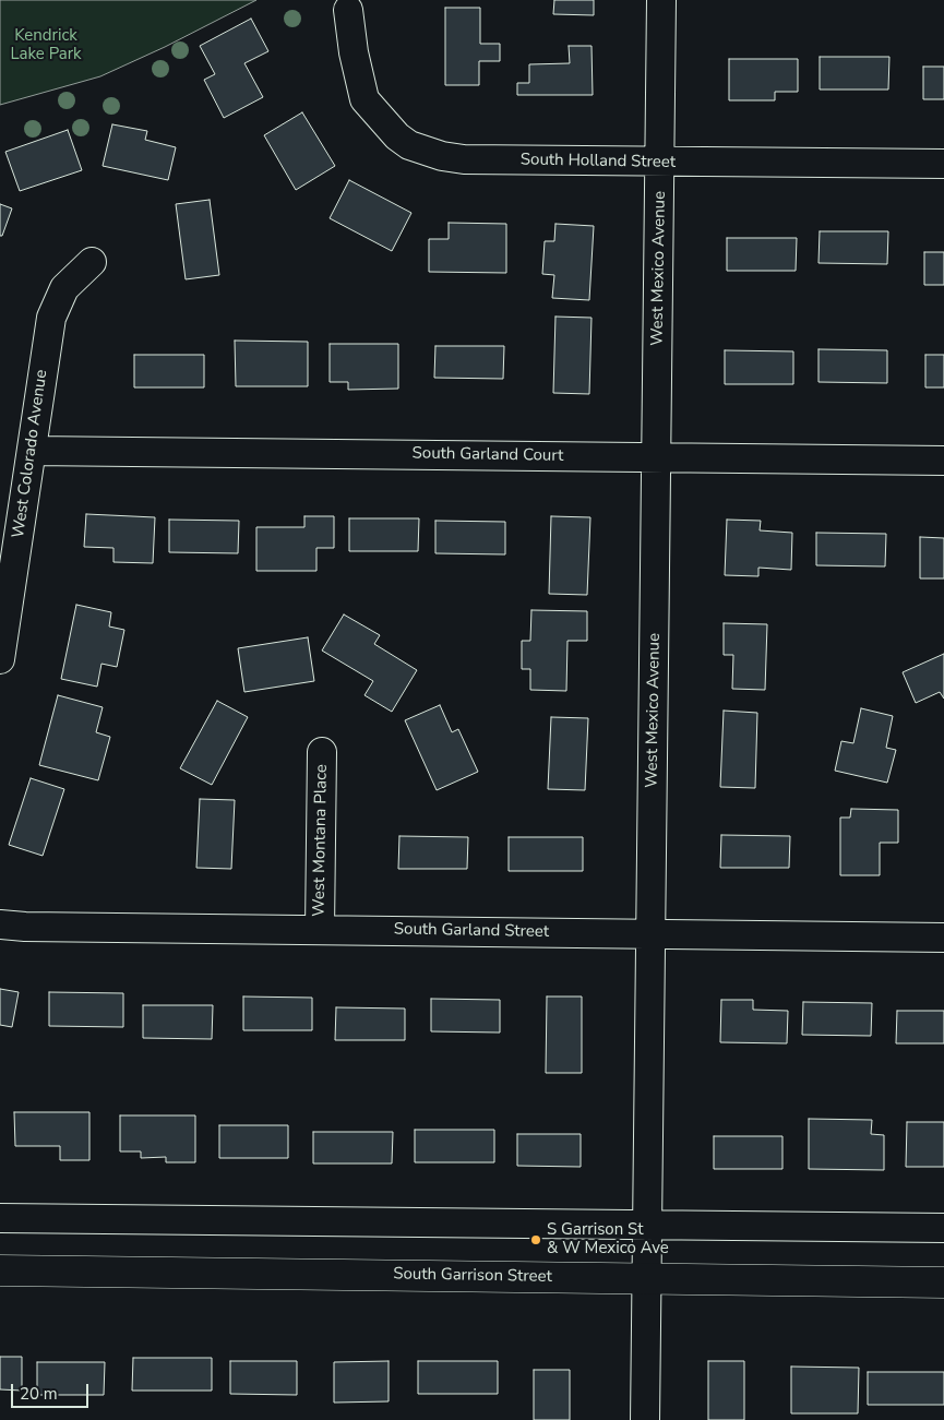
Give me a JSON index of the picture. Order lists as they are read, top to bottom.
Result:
{
  "streets": {
    "main road": ["South Garrison Street"],
    "street": [
      "South Holland Street",
      "West Mexico Avenue",
      "West Colorado Avenue",
      "South Garland Court",
      "West Montana Place",
      "South Garland Street"
    ]
  },
  "crossings": [
    ["South Holland Street", "West Mexico Avenue"],
    ["West Mexico Avenue", "South Garland Court"],
    ["West Mexico Avenue", "South Garland Street"],
    ["West Mexico Avenue", "South Garrison Street"],
    ["West Colorado Avenue", "South Garland Court"],
    ["West Montana Place", "South Garland Street"]
  ],
  "parks": ["Kendrick Lake Park"],
  "places": ["S Garrison St & W Mexico Ave"],
  "scale_bar": "20 m"
}
